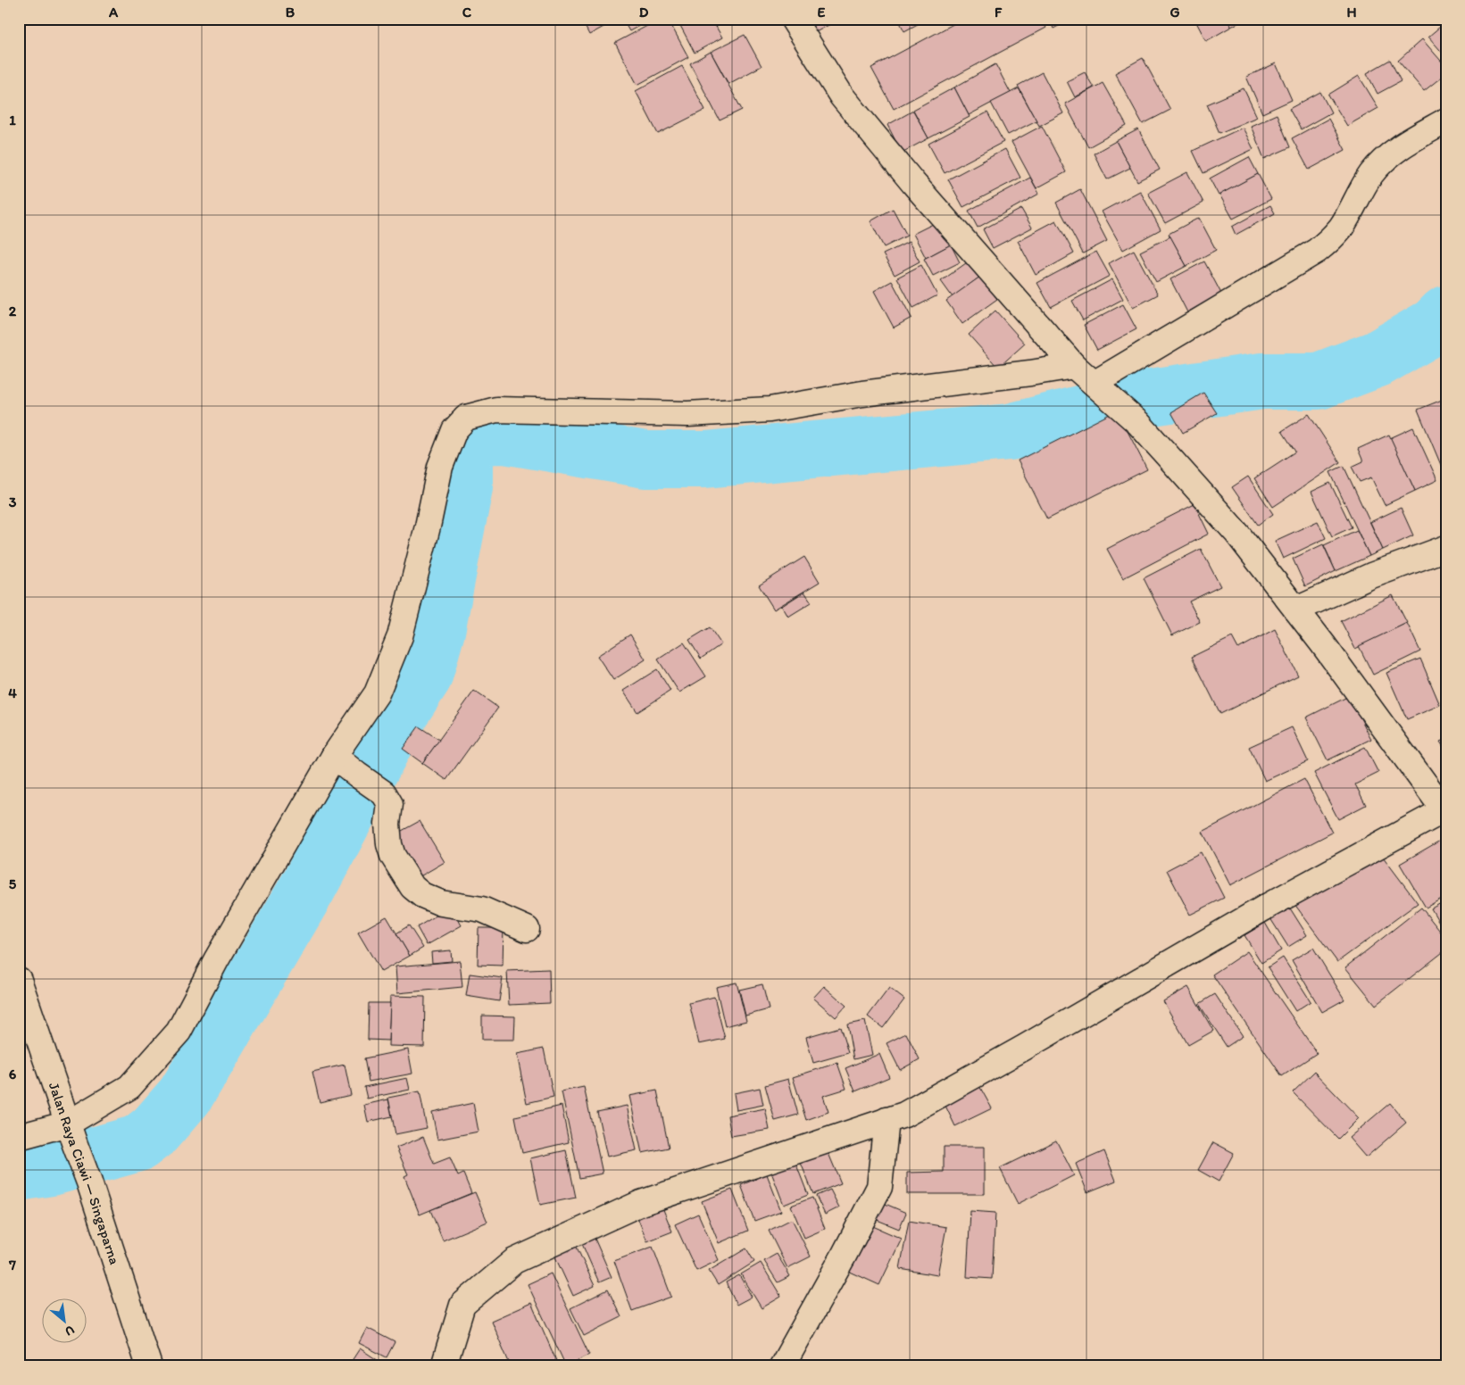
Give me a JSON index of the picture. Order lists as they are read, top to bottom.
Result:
{
  "streets": {
    "street": ["Jalan Raya Ciawi — Singaparna"]
  },
  "north": "bottom right",
  "grid": {
    "columns": [
      "A",
      "B",
      "C",
      "D",
      "E",
      "F",
      "G",
      "H"
    ],
    "rows": [
      "1",
      "2",
      "3",
      "4",
      "5",
      "6",
      "7"
    ]
  }
}
